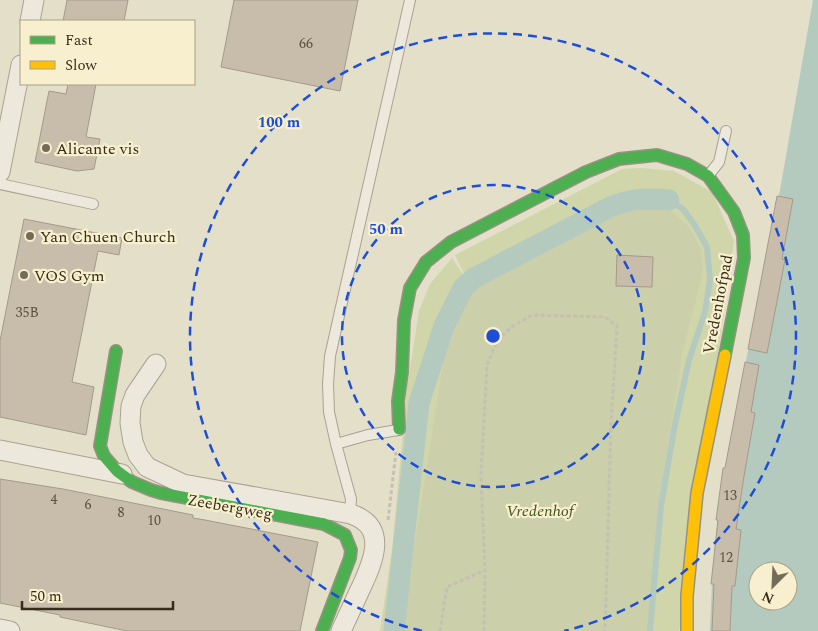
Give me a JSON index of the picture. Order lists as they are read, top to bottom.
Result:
{
  "streets": {
    "street": ["Vredenhofpad", "Zeebergweg"]
  },
  "parks": ["Vredenhof"],
  "places": ["Alicante vis", "Yan Chuen Church", "VOS Gym"],
  "house_numbers": [
    "66",
    "35B",
    "13",
    "4",
    "6",
    "8",
    "10",
    "12"
  ],
  "legend": ["Fast", "Slow"],
  "scale_bar": "50 m",
  "north": "bottom left",
  "rings": ["100 m", "50 m"]
}
